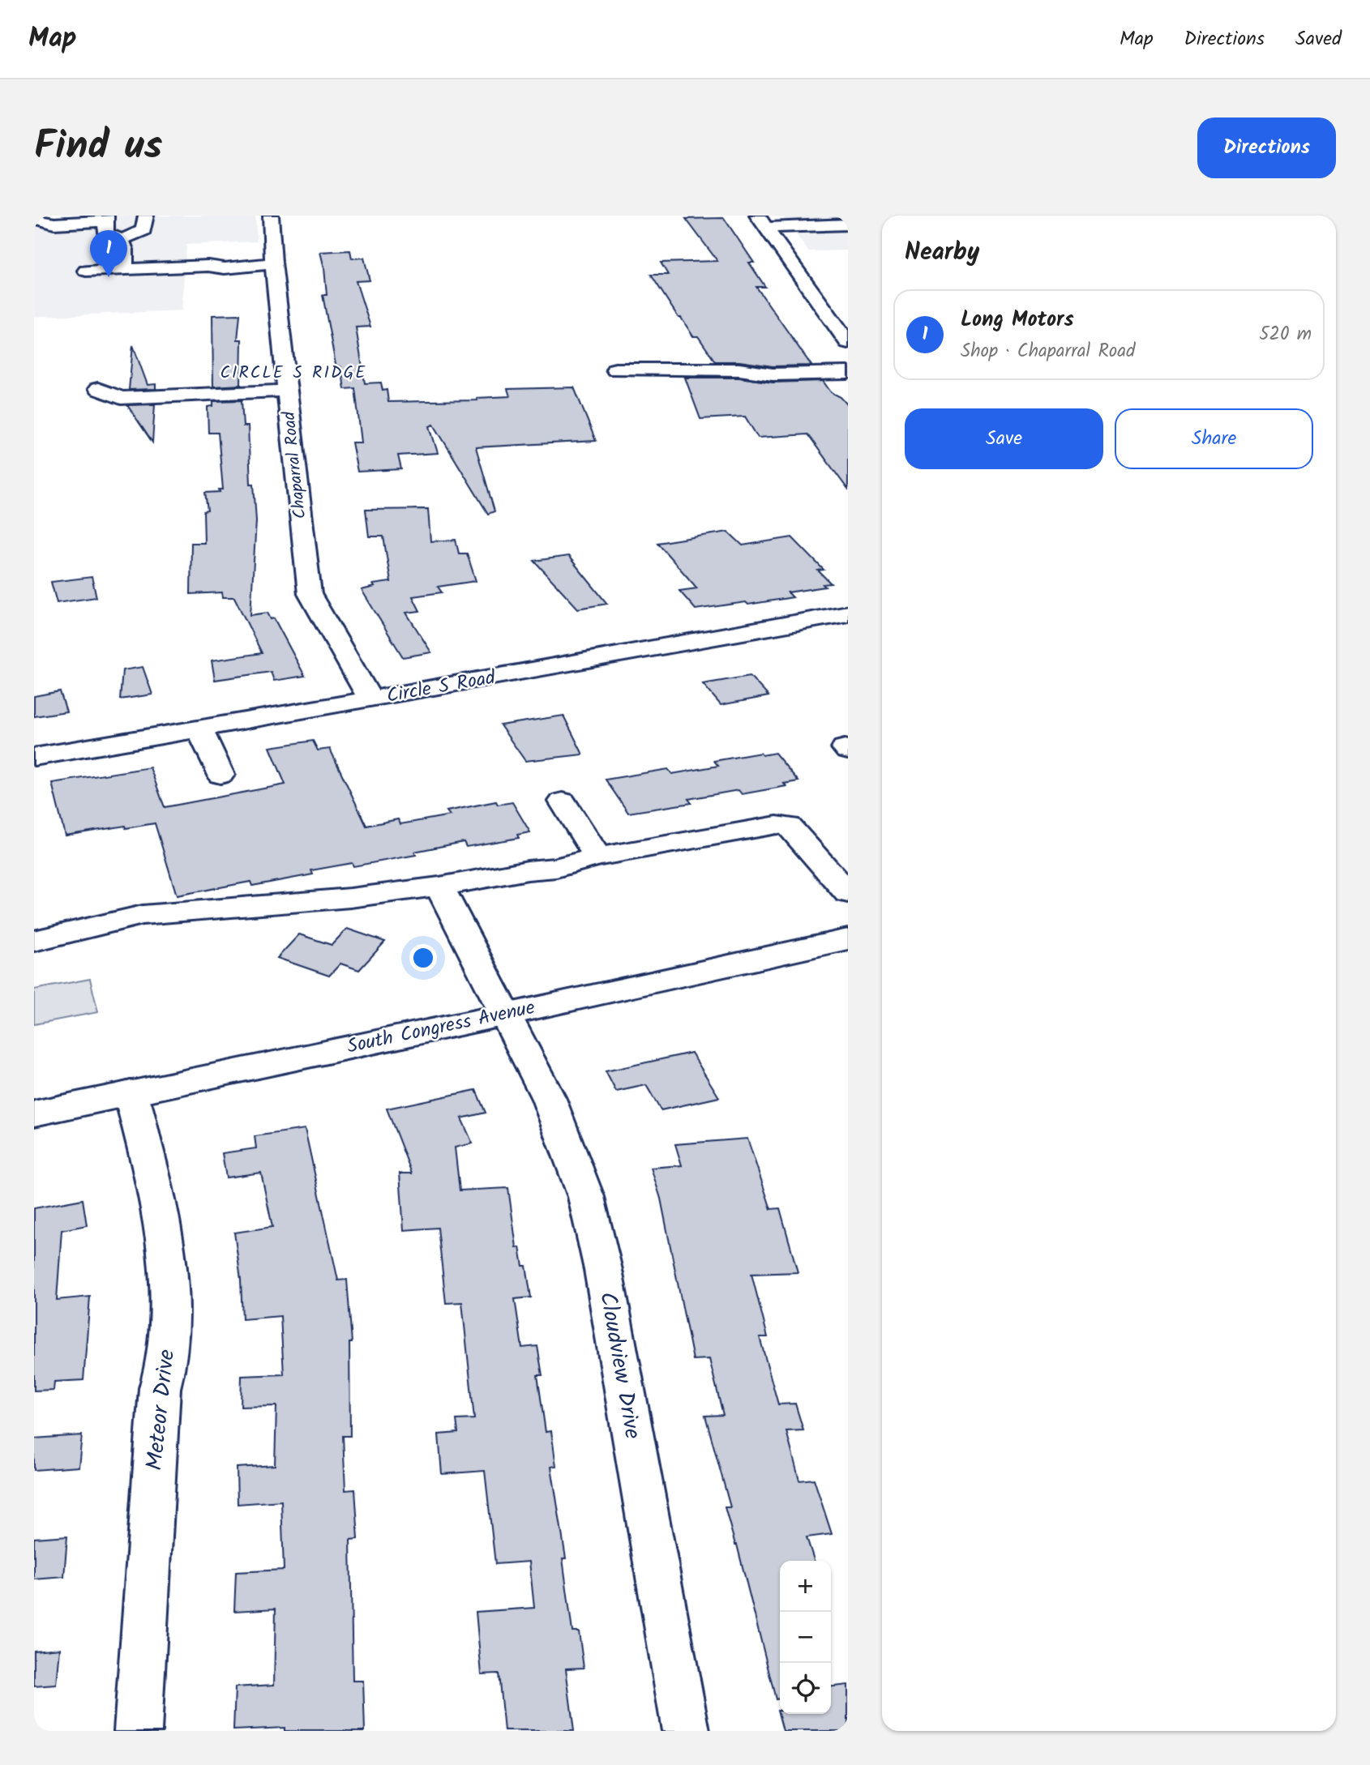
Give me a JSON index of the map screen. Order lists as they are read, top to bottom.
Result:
{
  "streets": {
    "street": [
      "Chaparral Road",
      "Circle S Road",
      "South Congress Avenue",
      "Cloudview Drive",
      "Meteor Drive"
    ]
  },
  "crossings": [
    ["Chaparral Road", "Circle S Road"],
    ["South Congress Avenue", "Cloudview Drive"],
    ["South Congress Avenue", "Meteor Drive"]
  ],
  "districts": ["CIRCLE S RIDGE"],
  "page": {
    "header": "Map",
    "nav": ["Map", "Directions", "Saved"],
    "title": "Find us",
    "buttons": [
      "Directions",
      ["Save", "Share"]
    ],
    "heading": "Nearby",
    "pins": "1",
    "list": [
      {
        "mark": "1",
        "name": "Long Motors",
        "note": "Shop · Chaparral Road",
        "value": "520 m"
      }
    ],
    "map_buttons": ["+", "−"]
  }
}
